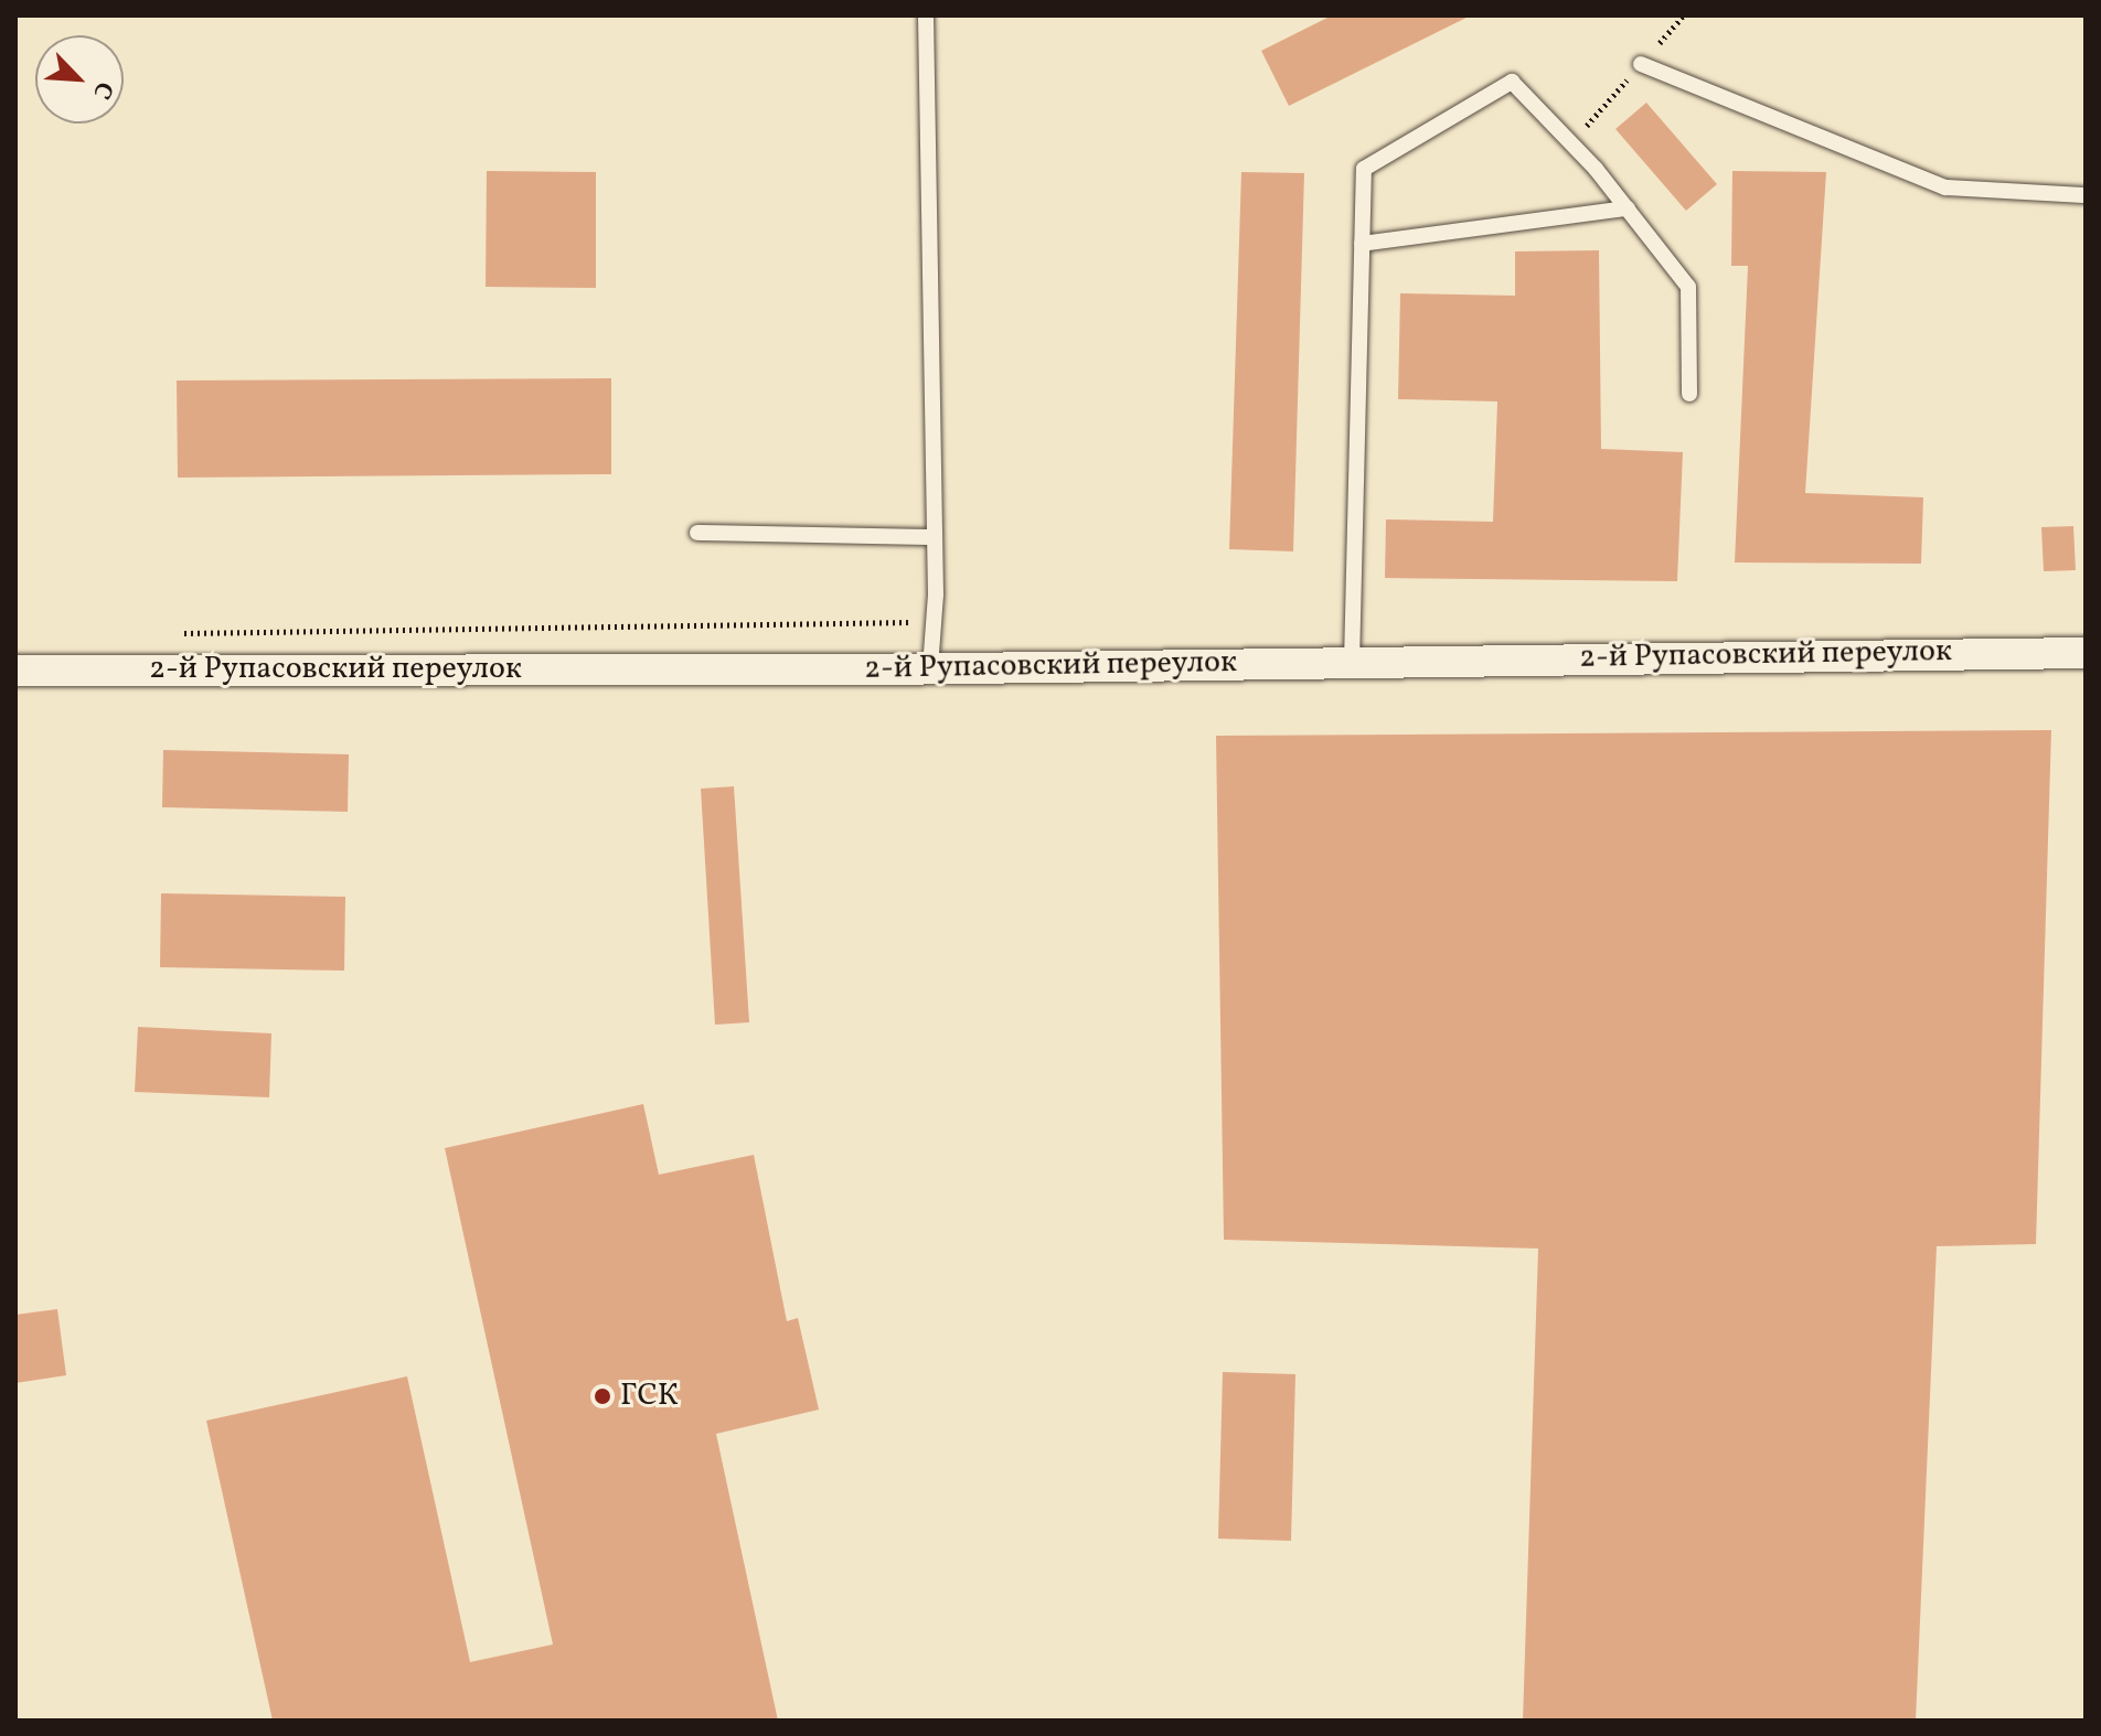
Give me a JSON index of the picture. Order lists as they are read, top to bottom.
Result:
{
  "streets": {
    "street": ["2-й Рупасовский переулок"]
  },
  "places": ["ГСК"],
  "north": "bottom right"
}
